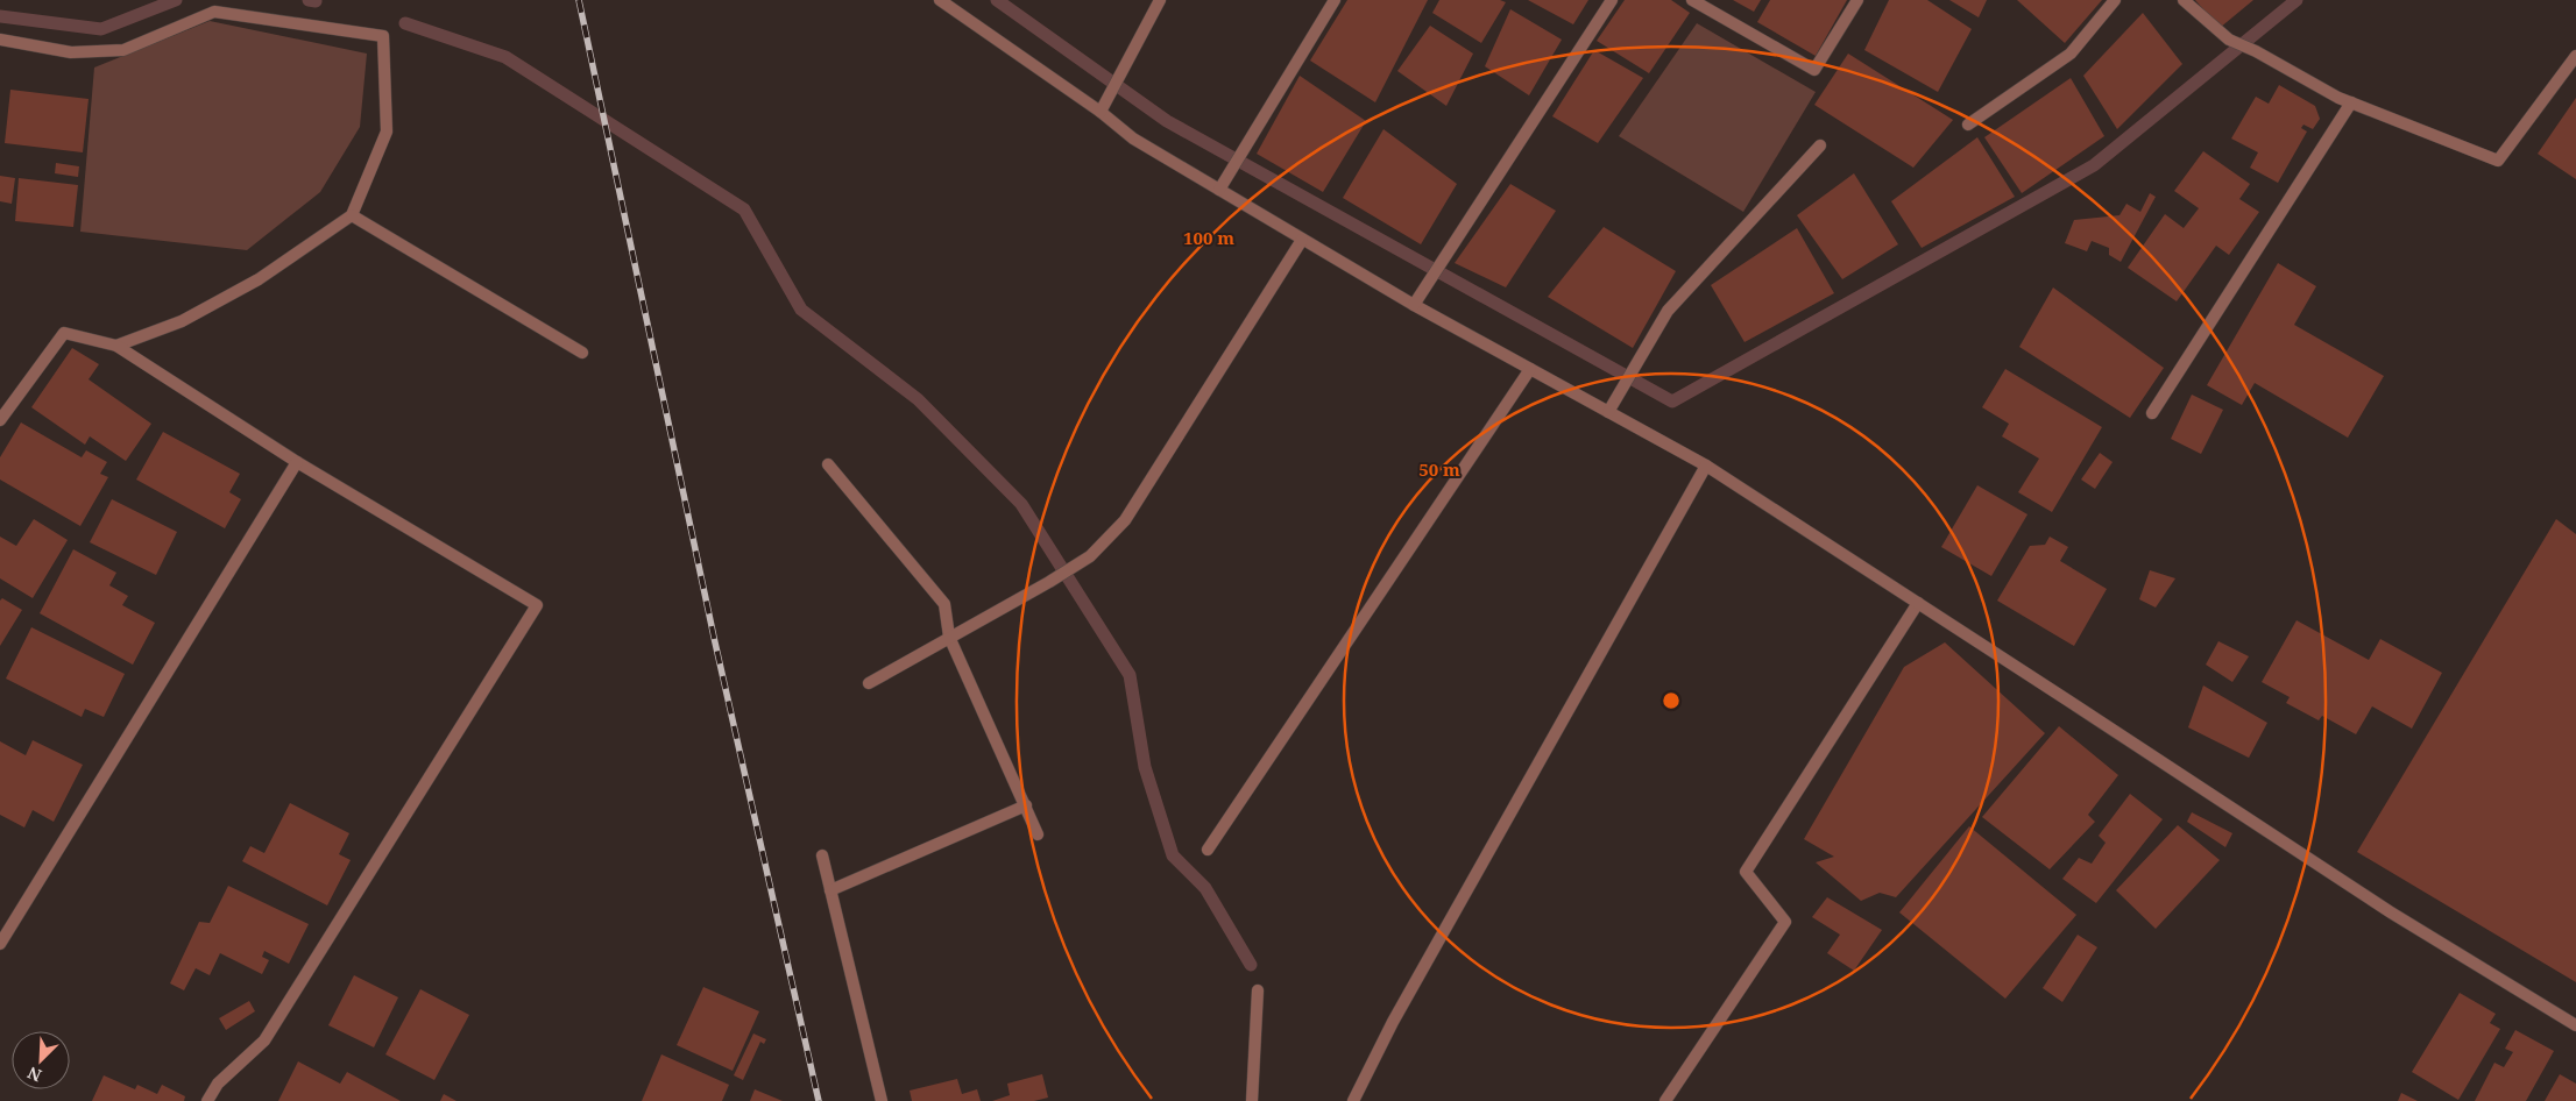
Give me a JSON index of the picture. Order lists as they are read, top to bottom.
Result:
{
  "north": "bottom left",
  "rings": ["100 m", "50 m"]
}
